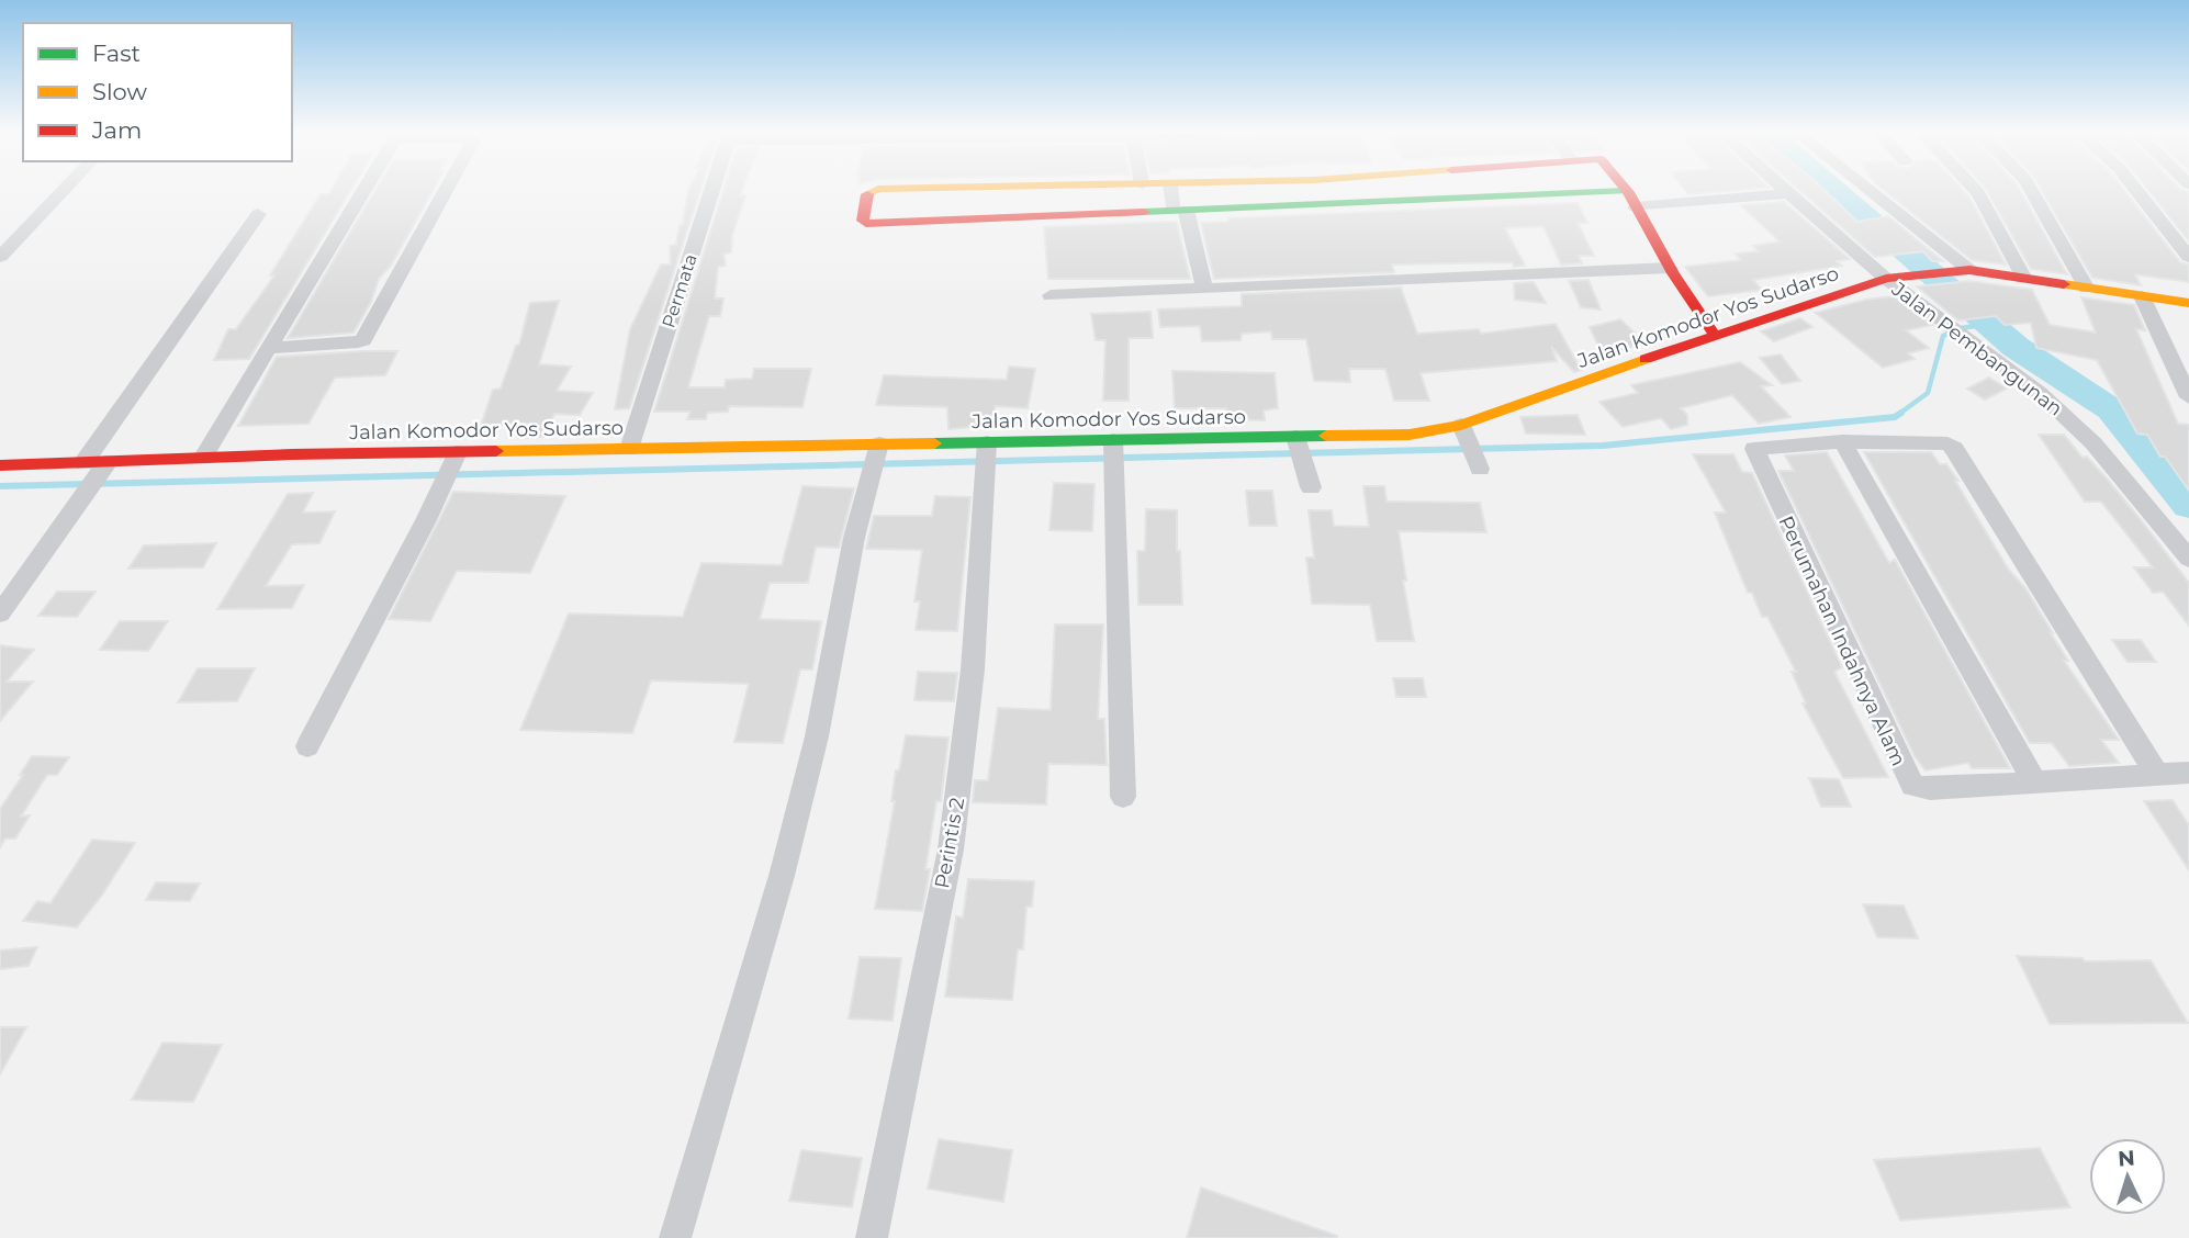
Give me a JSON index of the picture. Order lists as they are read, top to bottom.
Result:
{
  "streets": {
    "street": [
      "Permata",
      "Jalan Komodor Yos Sudarso",
      "Jalan Pembangunan",
      "Perumahan Indahnya Alam",
      "Perintis 2"
    ]
  },
  "crossings": [
    ["Permata", "Jalan Komodor Yos Sudarso"],
    ["Jalan Komodor Yos Sudarso", "Jalan Pembangunan"],
    ["Jalan Komodor Yos Sudarso", "Perintis 2"]
  ],
  "legend": ["Fast", "Slow", "Jam"],
  "north": "top"
}
